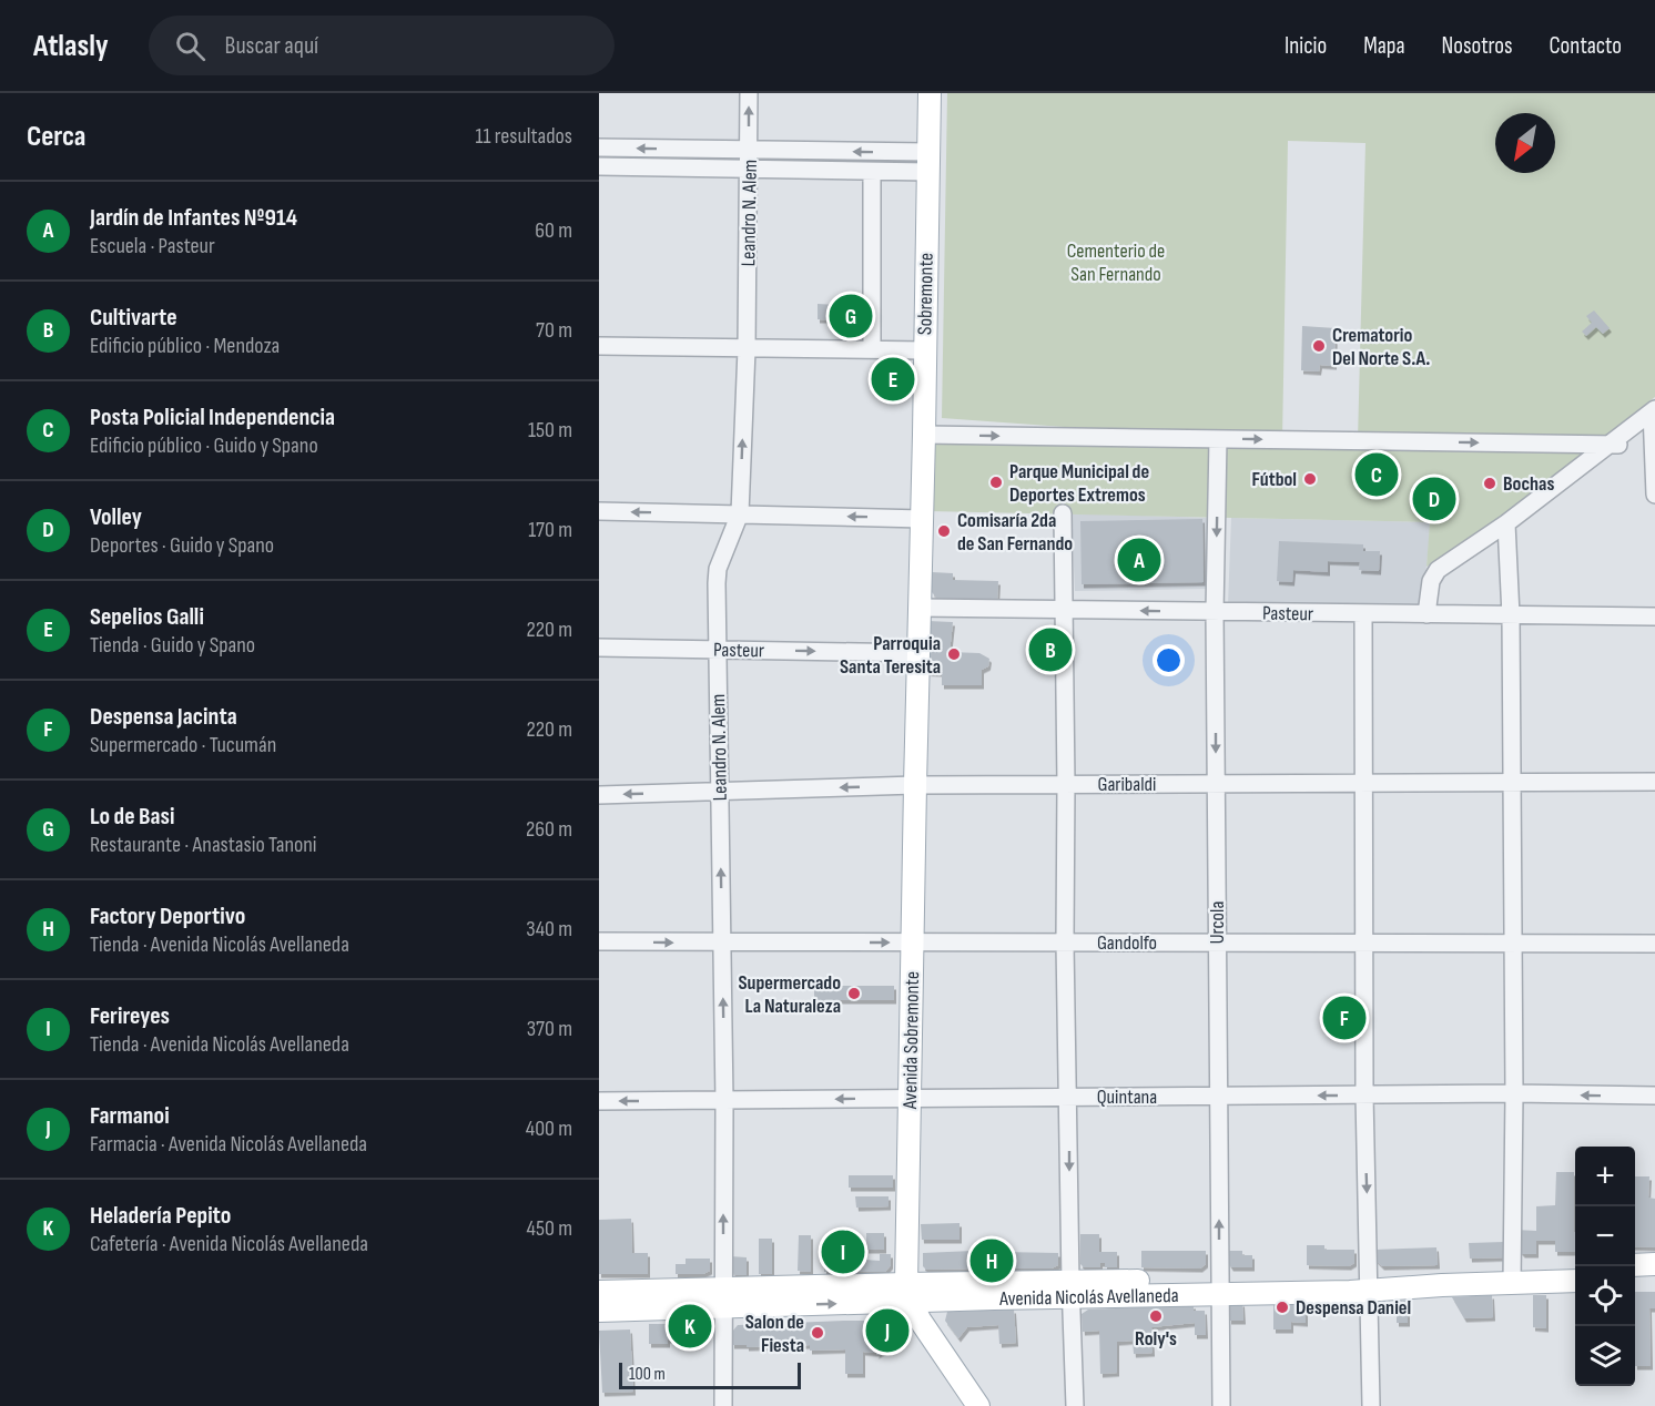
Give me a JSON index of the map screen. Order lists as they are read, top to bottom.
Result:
{
  "streets": {
    "main road": ["Sobremonte", "Avenida Sobremonte", "Avenida Nicolás Avellaneda"],
    "street": [
      "Leandro N. Alem",
      "Pasteur",
      "Garibaldi",
      "Urcola",
      "Gandolfo",
      "Quintana"
    ]
  },
  "crossings": [
    ["Leandro N. Alem", "Pasteur"],
    ["Leandro N. Alem", "Garibaldi"],
    ["Leandro N. Alem", "Gandolfo"],
    ["Leandro N. Alem", "Quintana"],
    ["Leandro N. Alem", "Avenida Nicolás Avellaneda"],
    ["Sobremonte", "Pasteur"],
    ["Sobremonte", "Avenida Sobremonte"],
    ["Pasteur", "Urcola"],
    ["Pasteur", "Avenida Sobremonte"],
    ["Garibaldi", "Urcola"],
    ["Garibaldi", "Avenida Sobremonte"],
    ["Urcola", "Gandolfo"],
    ["Urcola", "Quintana"],
    ["Urcola", "Avenida Nicolás Avellaneda"],
    ["Gandolfo", "Avenida Sobremonte"],
    ["Avenida Sobremonte", "Quintana"],
    ["Avenida Sobremonte", "Avenida Nicolás Avellaneda"]
  ],
  "one_way": ["Leandro N. Alem", "Quintana"],
  "parks": ["Cementerio de San Fernando"],
  "places": [
    "Crematorio Del Norte S.A.",
    "Fútbol",
    "Parque Municipal de Deportes Extremos",
    "Bochas",
    "Comisaría 2da de San Fernando",
    "Parroquia Santa Teresita",
    "Supermercado La Naturaleza",
    "Despensa Daniel",
    "Roly's",
    "Salon de Fiesta"
  ],
  "scale_bar": "100 m",
  "north": "bottom left",
  "page": {
    "header": "Atlasly",
    "search": "Buscar aquí",
    "nav": [
      "Inicio",
      "Mapa",
      "Nosotros",
      "Contacto"
    ],
    "heading": ["Cerca", "11 resultados"],
    "list": [
      {
        "mark": "A",
        "name": "Jardín de Infantes Nº914",
        "note": "Escuela · Pasteur",
        "value": "60 m"
      },
      {
        "mark": "B",
        "name": "Cultivarte",
        "note": "Edificio público · Mendoza",
        "value": "70 m"
      },
      {
        "mark": "C",
        "name": "Posta Policial Independencia",
        "note": "Edificio público · Guido y Spano",
        "value": "150 m"
      },
      {
        "mark": "D",
        "name": "Volley",
        "note": "Deportes · Guido y Spano",
        "value": "170 m"
      },
      {
        "mark": "E",
        "name": "Sepelios Galli",
        "note": "Tienda · Guido y Spano",
        "value": "220 m"
      },
      {
        "mark": "F",
        "name": "Despensa Jacinta",
        "note": "Supermercado · Tucumán",
        "value": "220 m"
      },
      {
        "mark": "G",
        "name": "Lo de Basi",
        "note": "Restaurante · Anastasio Tanoni",
        "value": "260 m"
      },
      {
        "mark": "H",
        "name": "Factory Deportivo",
        "note": "Tienda · Avenida Nicolás Avellaneda",
        "value": "340 m"
      },
      {
        "mark": "I",
        "name": "Ferireyes",
        "note": "Tienda · Avenida Nicolás Avellaneda",
        "value": "370 m"
      },
      {
        "mark": "J",
        "name": "Farmanoi",
        "note": "Farmacia · Avenida Nicolás Avellaneda",
        "value": "400 m"
      },
      {
        "mark": "K",
        "name": "Heladería Pepito",
        "note": "Cafetería · Avenida Nicolás Avellaneda",
        "value": "450 m"
      }
    ],
    "pins": [
      "G",
      "E",
      "C",
      "D",
      "A",
      "B",
      "F",
      "I",
      "H",
      "K",
      "J"
    ],
    "map_buttons": ["+", "−"],
    "scale": "100 m"
  }
}
